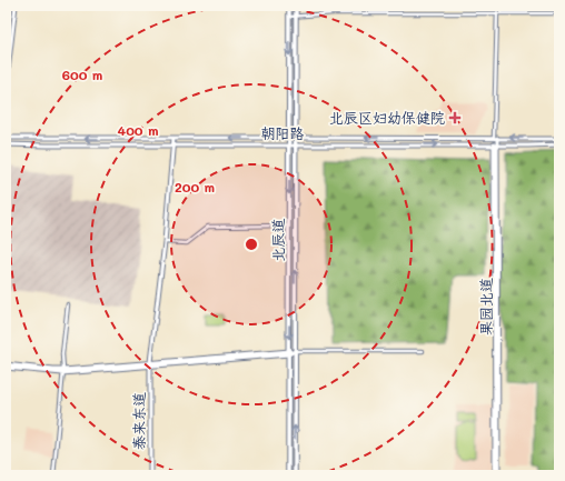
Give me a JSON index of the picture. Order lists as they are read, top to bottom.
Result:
{
  "streets": {
    "main road": [
      "朝阳路",
      "北辰道",
      "果园北道",
      "泰来东道"
    ]
  },
  "crossings": [
    ["朝阳路", "北辰道"],
    ["朝阳路", "果园北道"],
    ["朝阳路", "泰来东道"]
  ],
  "places": {
    "health": ["北辰区妇幼保健院"]
  },
  "rings": ["600 m", "400 m", "200 m"]
}
